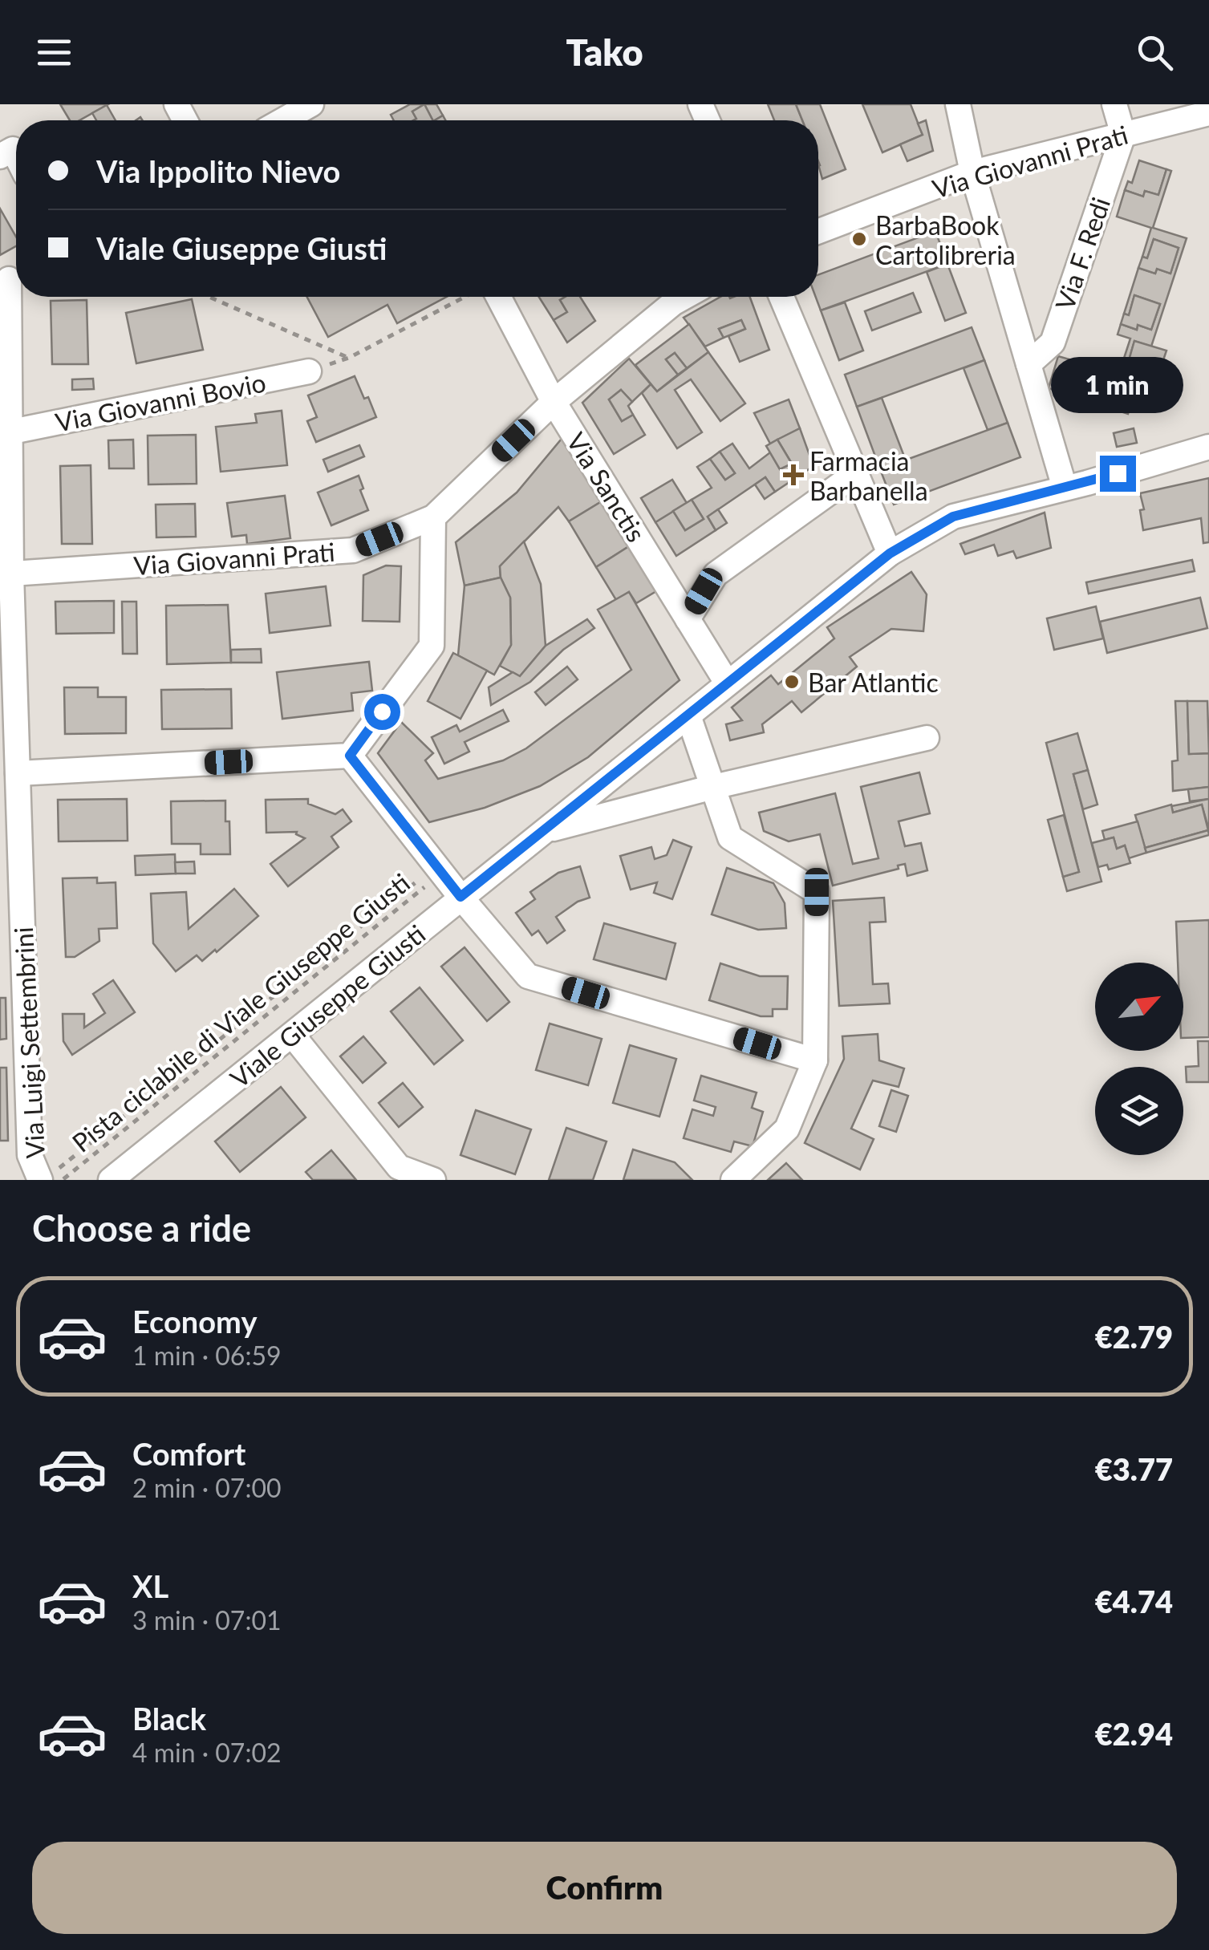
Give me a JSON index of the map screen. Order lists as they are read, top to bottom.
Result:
{
  "streets": {
    "street": [
      "Via Giovanni Prati",
      "Via F. Redi",
      "Via Giovanni Bovio",
      "Via Sanctis",
      "Viale Giuseppe Giusti",
      "Via Luigi Settembrini"
    ],
    "path": ["Pista ciclabile di Viale Giuseppe Giusti"]
  },
  "crossings": [
    ["Via Giovanni Prati", "Via F. Redi"],
    ["Via Giovanni Prati", "Via Sanctis"],
    ["Via Giovanni Prati", "Via Luigi Settembrini"],
    ["Via Giovanni Bovio", "Via Luigi Settembrini"],
    ["Via Sanctis", "Viale Giuseppe Giusti"]
  ],
  "places": {
    "other": ["BarbaBook Cartolibreria", "Bar Atlantic"],
    "health": ["Farmacia Barbanella"]
  },
  "north": "top right",
  "page": {
    "header": "Tako",
    "banner": ["Via Ippolito Nievo", "Viale Giuseppe Giusti"],
    "bubble": "1 min",
    "heading": "Choose a ride",
    "list": [
      {
        "name": "Economy",
        "note": "1 min · 06:59",
        "value": "€2.79"
      },
      {
        "name": "Comfort",
        "note": "2 min · 07:00",
        "value": "€3.77"
      },
      {
        "name": "XL",
        "note": "3 min · 07:01",
        "value": "€4.74"
      },
      {
        "name": "Black",
        "note": "4 min · 07:02",
        "value": "€2.94"
      }
    ],
    "buttons": "Confirm"
  }
}
